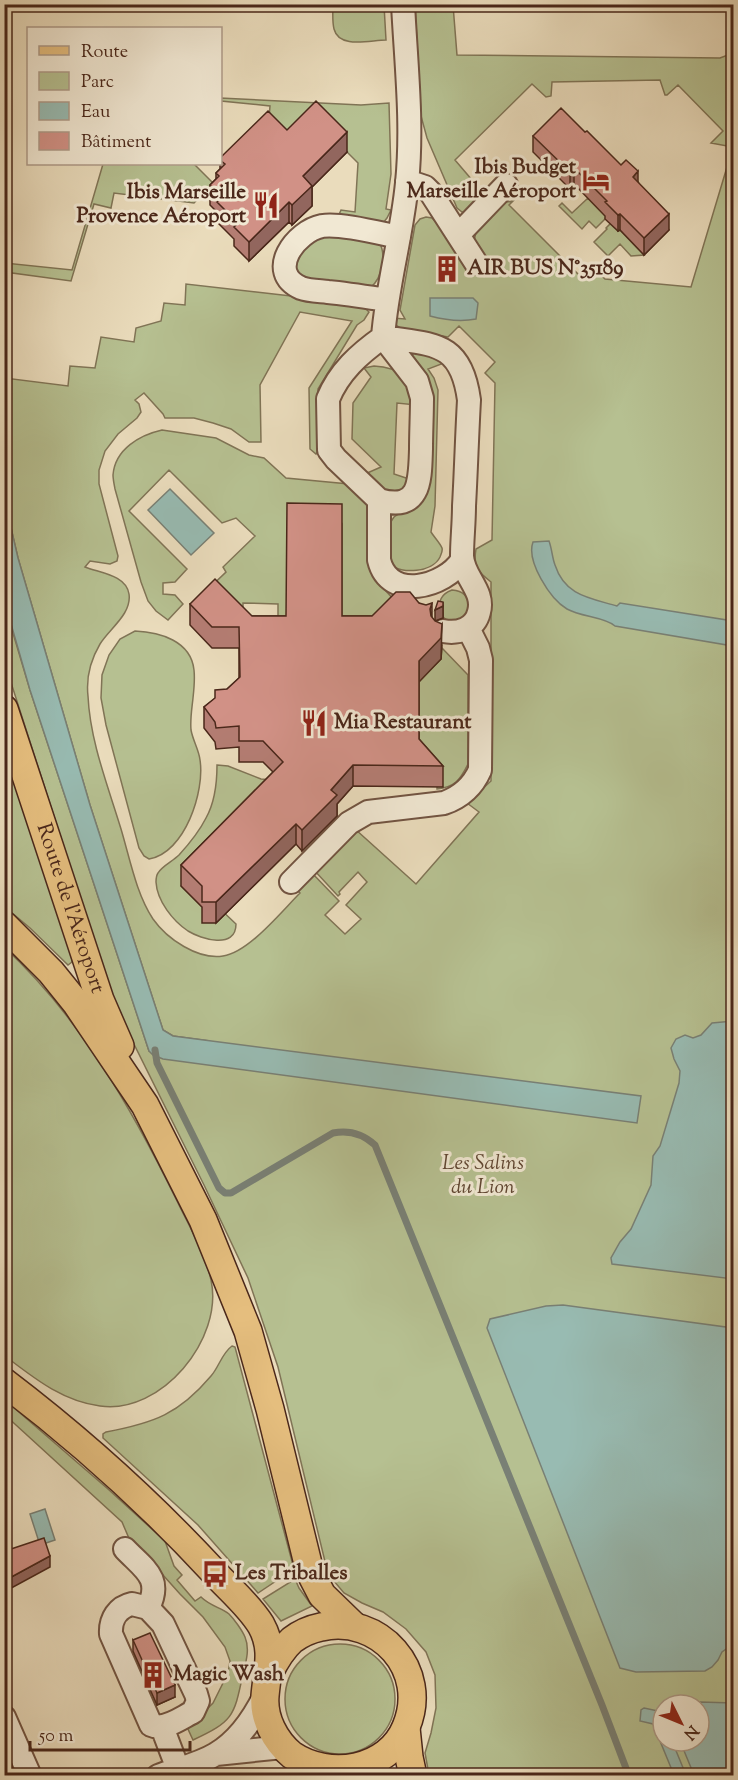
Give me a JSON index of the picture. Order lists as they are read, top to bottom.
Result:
{
  "streets": {
    "main road": ["Route de l'Aéroport"]
  },
  "parks": ["Les Salins du Lion"],
  "places": {
    "hotel": ["Ibis Budget Marseille Aéroport"],
    "restaurant": ["Ibis Marseille Provence Aéroport", "Mia Restaurant"],
    "building": ["AIR BUS N°35189", "Magic Wash"],
    "bus stop": ["Les Triballes"]
  },
  "legend": [
    "Route",
    "Parc",
    "Eau",
    "Bâtiment"
  ],
  "scale_bar": "50 m",
  "north": "bottom right"
}
